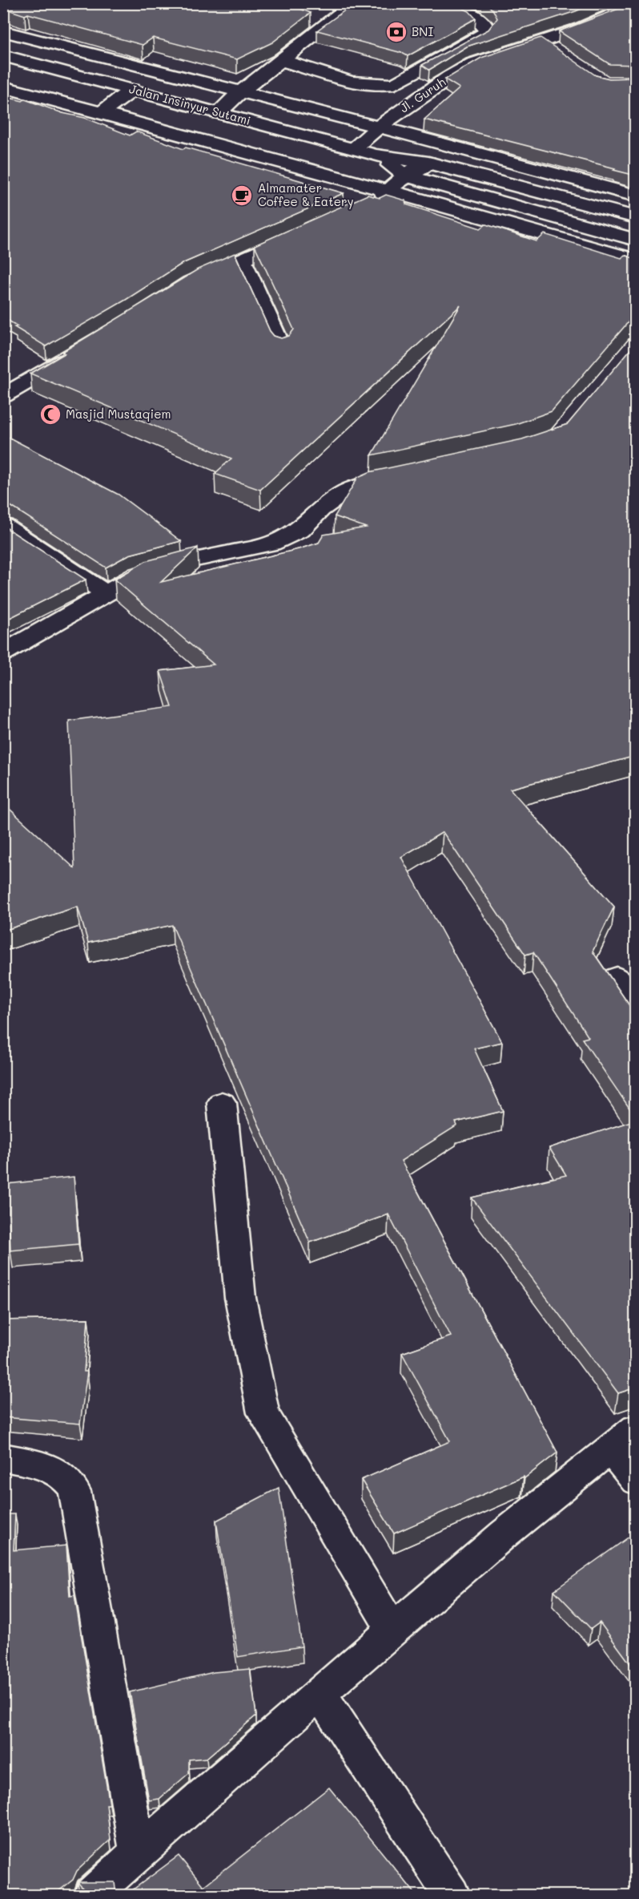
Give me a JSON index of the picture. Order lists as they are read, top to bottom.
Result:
{
  "streets": {
    "main road": ["Jl. Guruh", "Jalan Insinyur Sutami"]
  },
  "crossings": [
    ["Jl. Guruh", "Jalan Insinyur Sutami"]
  ],
  "places": {
    "bank": ["BNI"],
    "cafe": ["Almamater Coffee & Eatery"],
    "mosque": ["Masjid Mustaqiem"]
  }
}
